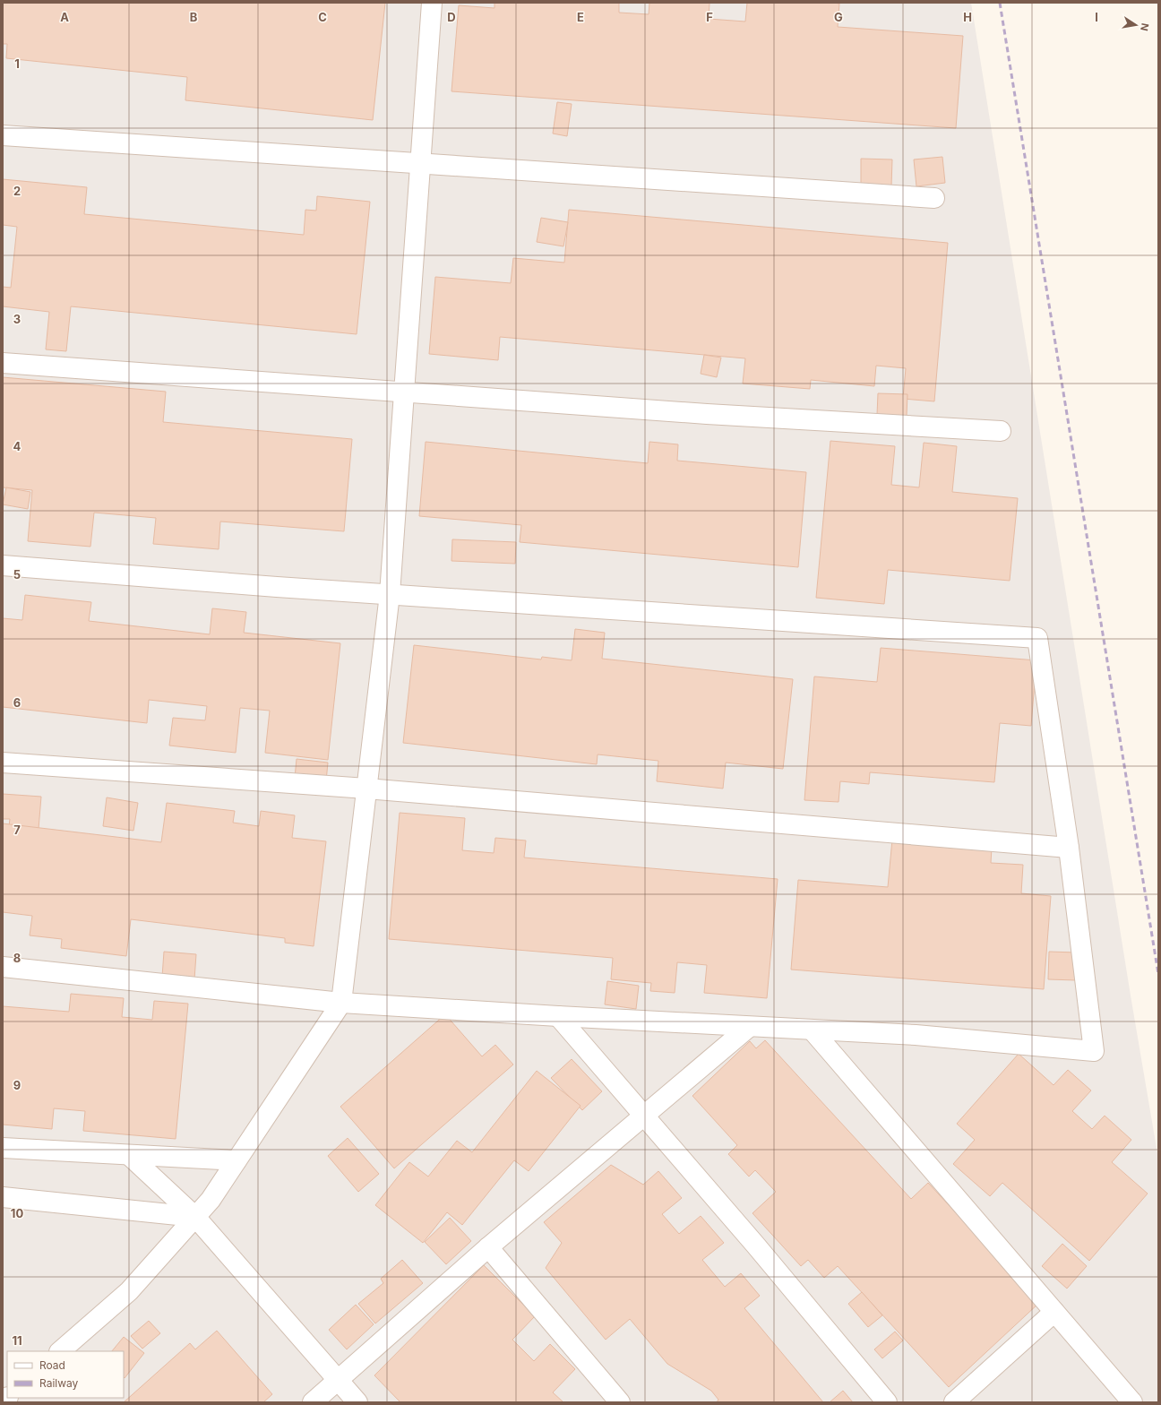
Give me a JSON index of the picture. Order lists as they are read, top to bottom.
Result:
{
  "legend": ["Road", "Railway"],
  "north": "right",
  "grid": {
    "columns": [
      "A",
      "B",
      "C",
      "D",
      "E",
      "F",
      "G",
      "H",
      "I"
    ],
    "rows": [
      "1",
      "2",
      "3",
      "4",
      "5",
      "6",
      "7",
      "8",
      "9",
      "10",
      "11"
    ]
  }
}
